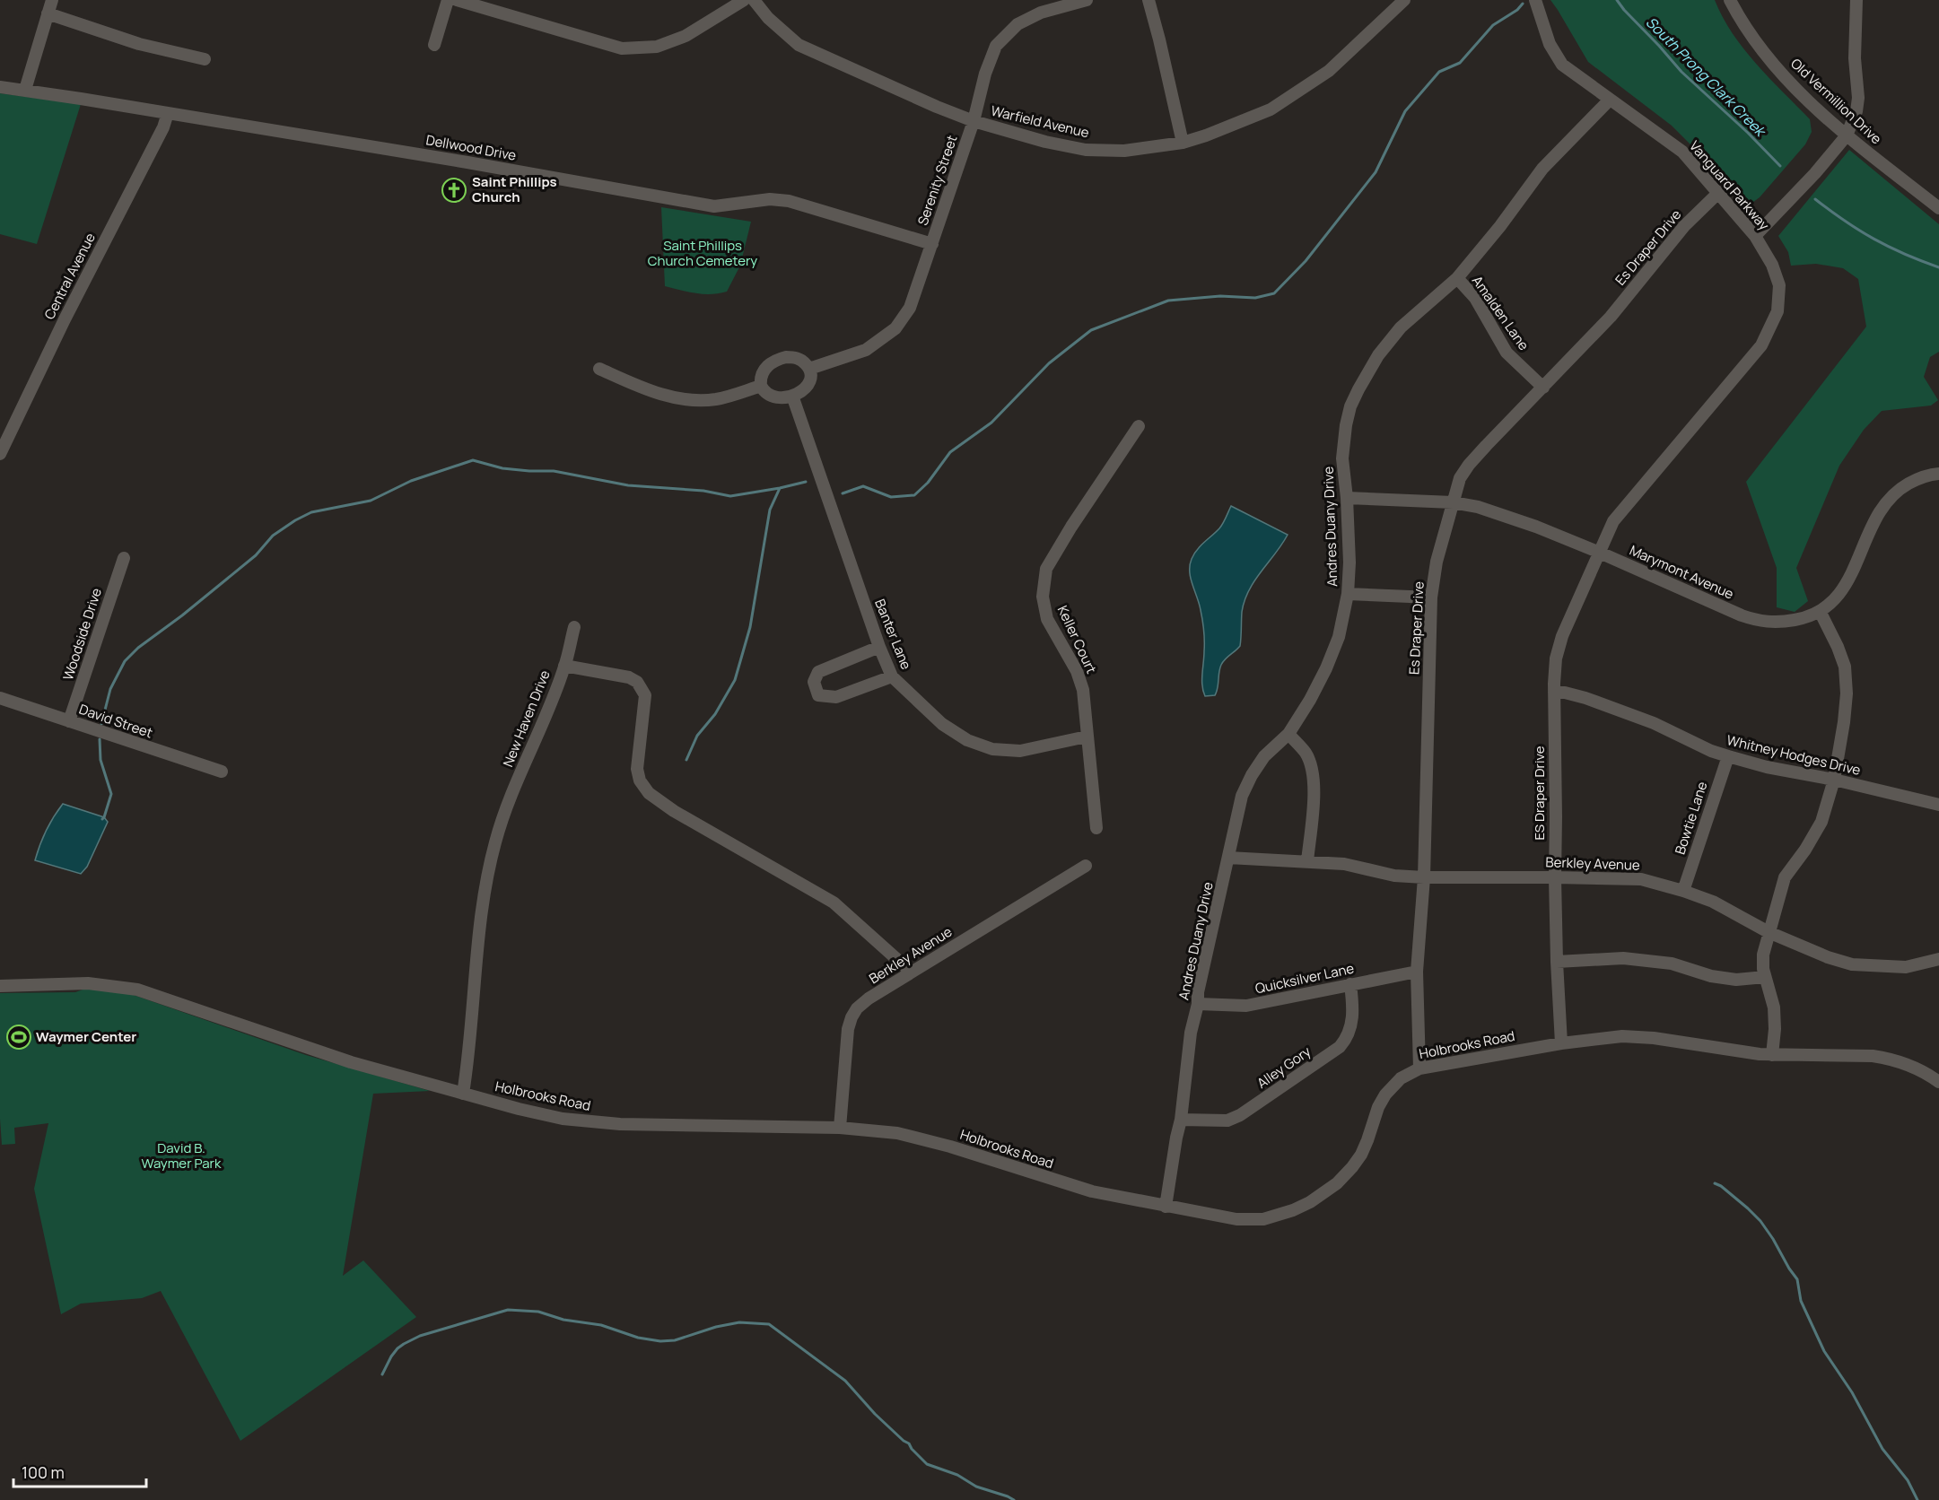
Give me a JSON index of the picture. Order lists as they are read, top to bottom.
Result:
{
  "streets": {
    "street": [
      "Old Vermillion Drive",
      "Warfield Avenue",
      "Dellwood Drive",
      "Serenity Street",
      "Vanguard Parkway",
      "Es Draper Drive",
      "Central Avenue",
      "Amalden Lane",
      "Andres Duany Drive",
      "Marymont Avenue",
      "Woodside Drive",
      "Banter Lane",
      "Keller Court",
      "New Haven Drive",
      "David Street",
      "Whitney Hodges Drive",
      "ES Draper Drive",
      "Bowtie Lane",
      "Berkley Avenue",
      "Quicksilver Lane",
      "Holbrooks Road",
      "Alley Gory"
    ]
  },
  "crossings": [
    ["Warfield Avenue", "Serenity Street"],
    ["Dellwood Drive", "Serenity Street"],
    ["Dellwood Drive", "Central Avenue"],
    ["Serenity Street", "Banter Lane"],
    ["Vanguard Parkway", "Es Draper Drive"],
    ["Vanguard Parkway", "Andres Duany Drive"],
    ["Vanguard Parkway", "Marymont Avenue"],
    ["Vanguard Parkway", "ES Draper Drive"],
    ["Es Draper Drive", "Amalden Lane"],
    ["Es Draper Drive", "Marymont Avenue"],
    ["Es Draper Drive", "Berkley Avenue"],
    ["Es Draper Drive", "Quicksilver Lane"],
    ["Es Draper Drive", "Holbrooks Road"],
    ["Amalden Lane", "Andres Duany Drive"],
    ["Andres Duany Drive", "Marymont Avenue"],
    ["Andres Duany Drive", "Berkley Avenue"],
    ["Andres Duany Drive", "Quicksilver Lane"],
    ["Andres Duany Drive", "Holbrooks Road"],
    ["Andres Duany Drive", "Alley Gory"],
    ["Marymont Avenue", "ES Draper Drive"],
    ["Woodside Drive", "David Street"],
    ["Banter Lane", "Keller Court"],
    ["New Haven Drive", "Berkley Avenue"],
    ["New Haven Drive", "Holbrooks Road"],
    ["Whitney Hodges Drive", "ES Draper Drive"],
    ["Whitney Hodges Drive", "Bowtie Lane"],
    ["ES Draper Drive", "Berkley Avenue"],
    ["ES Draper Drive", "Holbrooks Road"],
    ["Bowtie Lane", "Berkley Avenue"],
    ["Berkley Avenue", "Holbrooks Road"],
    ["Quicksilver Lane", "Alley Gory"]
  ],
  "water": ["South Prong Clark Creek"],
  "parks": ["Saint Phillips Church Cemetery", "David B. Waymer Park"],
  "places": {
    "church": ["Saint Phillips Church"],
    "sports": ["Waymer Center"]
  },
  "scale_bar": "100 m"
}
